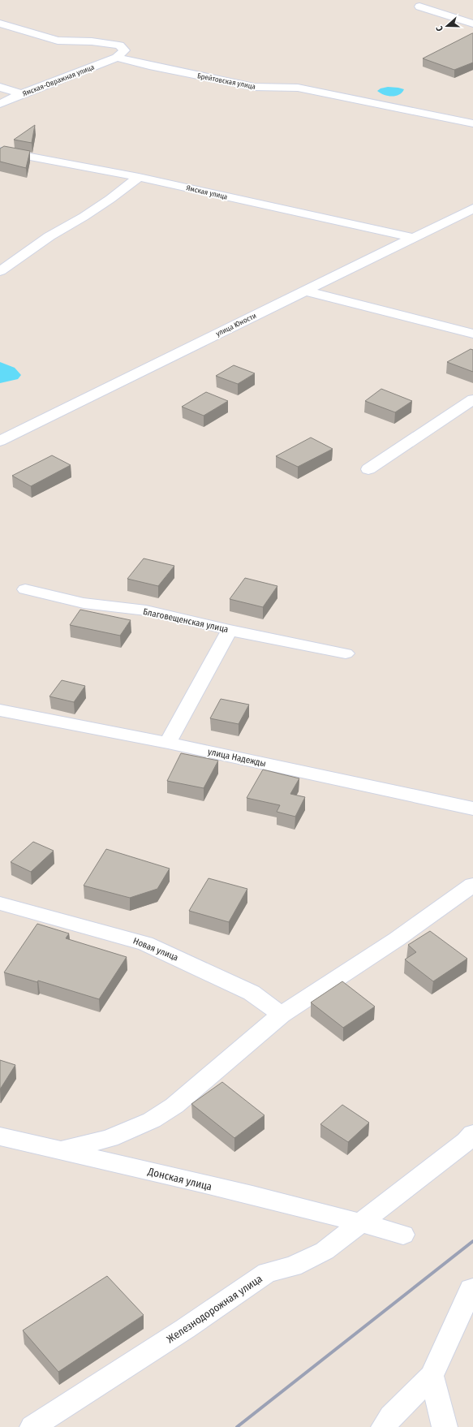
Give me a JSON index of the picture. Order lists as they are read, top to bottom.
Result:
{
  "streets": {
    "street": [
      "Ямская-Овражная улица",
      "Брейтовская улица",
      "Ямская улица",
      "улица Юности",
      "Благовещенская улица",
      "улица Надежды",
      "Новая улица",
      "Донская улица",
      "Железнодорожная улица"
    ]
  },
  "crossings": [
    ["Ямская-Овражная улица", "Брейтовская улица"],
    ["Ямская улица", "улица Юности"],
    ["Донская улица", "Железнодорожная улица"]
  ],
  "north": "left"
}
